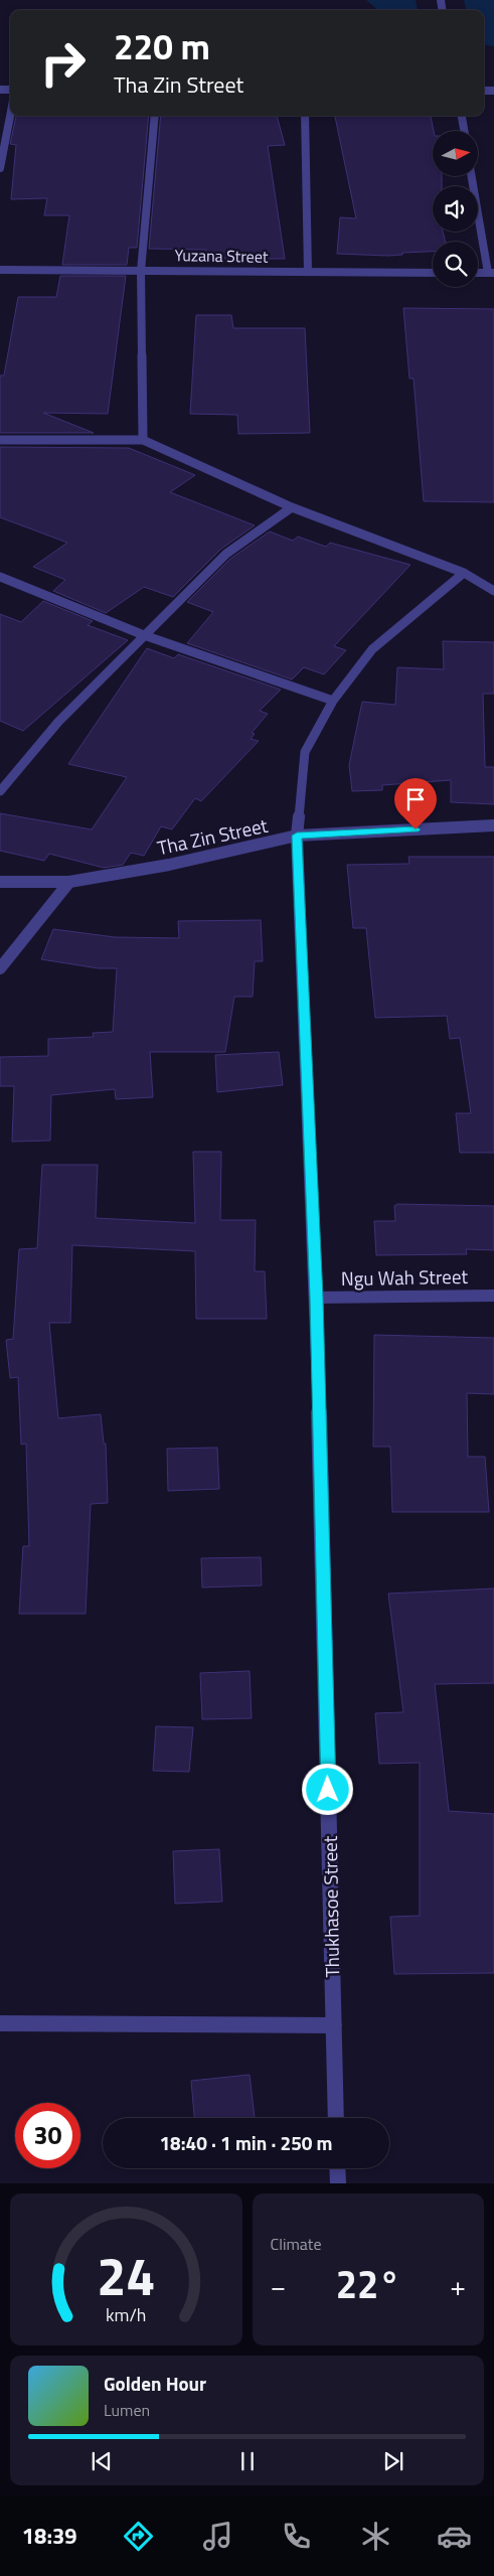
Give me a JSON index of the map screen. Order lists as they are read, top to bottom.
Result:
{
  "streets": {
    "street": [
      "Yuzana Street",
      "Tha Zin Street",
      "Ngu Wah Street",
      "Thukhasoe Street"
    ]
  },
  "crossings": [
    ["Tha Zin Street", "Thukhasoe Street"],
    ["Ngu Wah Street", "Thukhasoe Street"]
  ],
  "north": "right",
  "page": {
    "turn": ["220 m", "Tha Zin Street"],
    "limit": "30",
    "trip": "18:40 · 1 min · 250 m",
    "tile": "Climate",
    "heat": ["−", "22°", "+"],
    "song": ["Golden Hour", "Lumen"],
    "tabs": "18:39",
    "gauge": ["24", "km/h"]
  }
}
